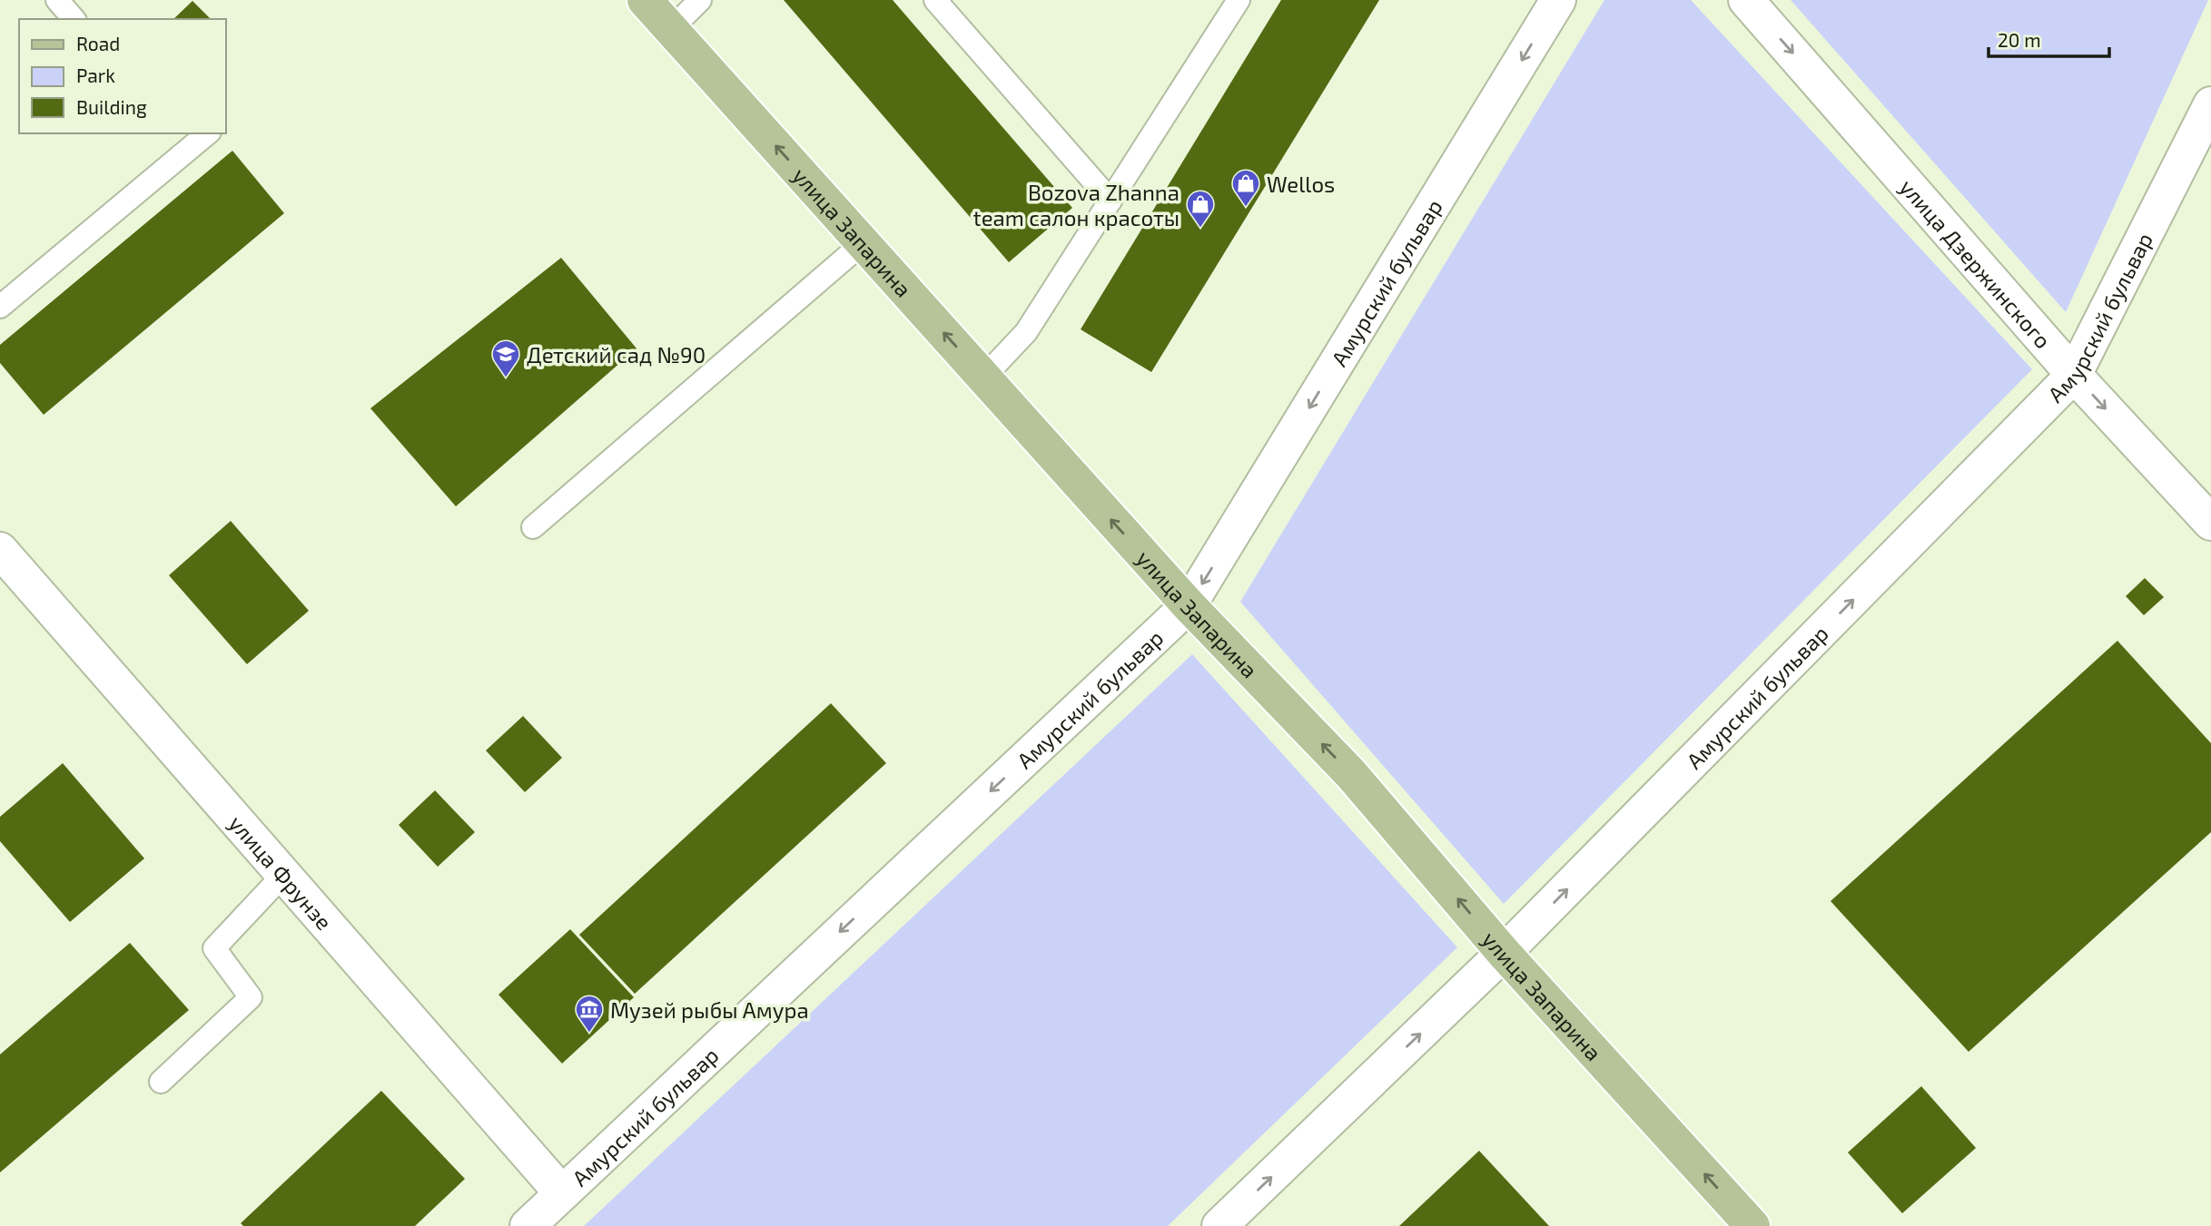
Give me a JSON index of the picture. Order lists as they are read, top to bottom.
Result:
{
  "streets": {
    "main road": ["улица Запарина"],
    "street": ["улица Дзержинского", "Амурский бульвар", "улица Фрунзе"]
  },
  "crossings": [
    ["улица Запарина", "Амурский бульвар"],
    ["улица Дзержинского", "Амурский бульвар"],
    ["Амурский бульвар", "улица Фрунзе"]
  ],
  "one_way": ["улица Запарина", "улица Дзержинского"],
  "places": {
    "shop": ["Wellos", "Bozova Zhanna team салон красоты"],
    "school or university": ["Детский сад №90"],
    "museum": ["Музей рыбы Амура"]
  },
  "legend": ["Road", "Park", "Building"],
  "scale_bar": "20 m"
}
